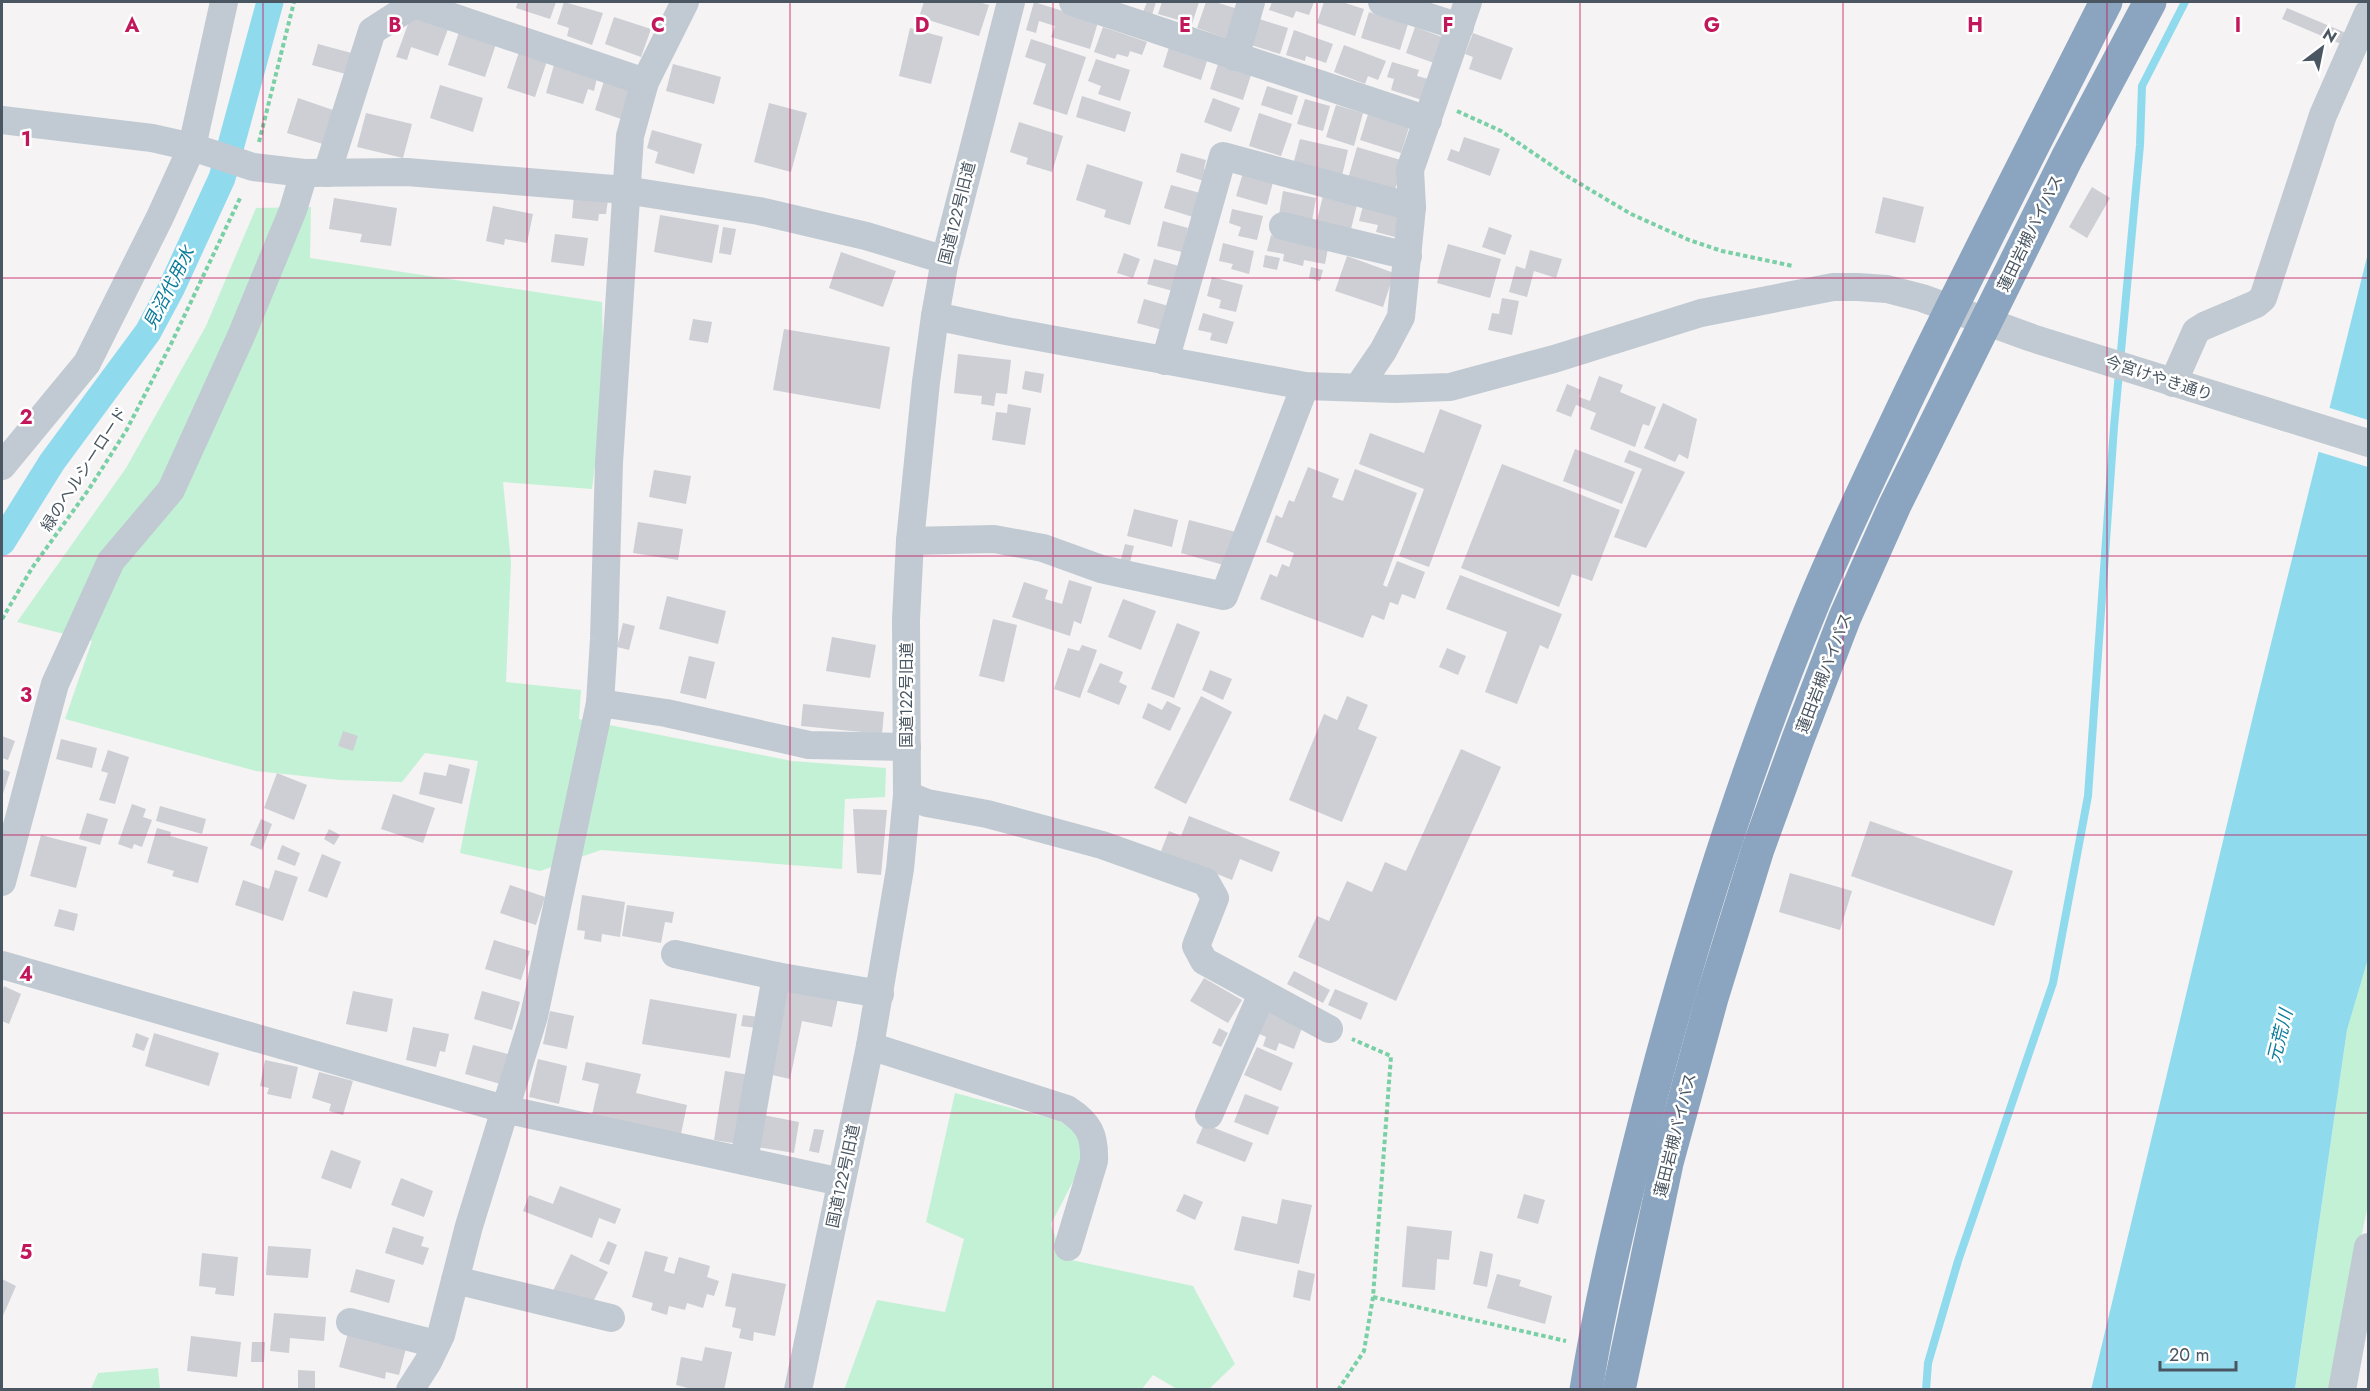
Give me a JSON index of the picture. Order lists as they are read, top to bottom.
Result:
{
  "streets": {
    "highway": ["蓮田岩槻バイパス"],
    "street": ["国道122号旧道", "今宮けやき通り"],
    "path": ["緑のヘルシーロード"]
  },
  "crossings": [
    ["国道122号旧道", "今宮けやき通り"],
    ["蓮田岩槻バイパス", "今宮けやき通り"]
  ],
  "water": ["見沼代用水", "元荒川"],
  "scale_bar": "20 m",
  "north": "top right",
  "grid": {
    "columns": [
      "A",
      "B",
      "C",
      "D",
      "E",
      "F",
      "G",
      "H",
      "I"
    ],
    "rows": [
      "1",
      "2",
      "3",
      "4",
      "5"
    ]
  }
}
